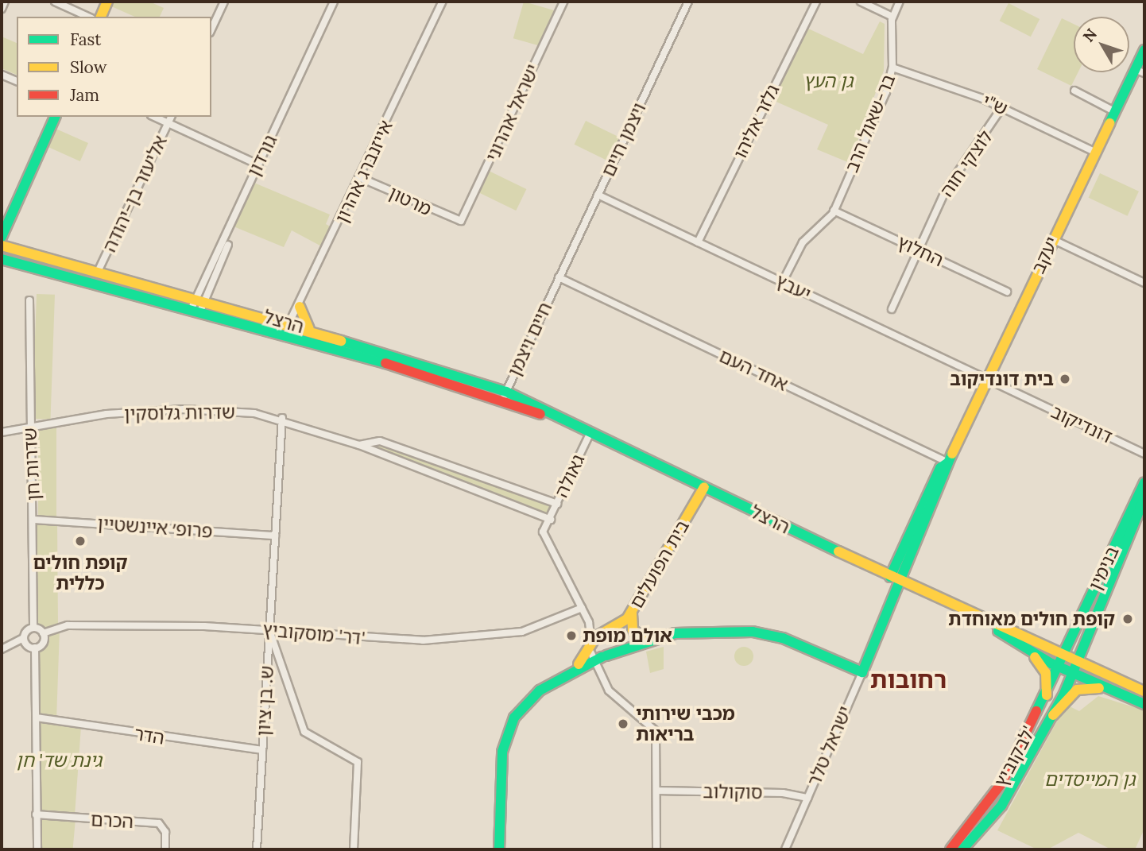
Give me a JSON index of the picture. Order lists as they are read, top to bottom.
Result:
{
  "streets": {
    "street": [
      "ש\"י",
      "ישראל אהרוני",
      "גלזר אליהו",
      "בר-שאול הרב",
      "ויצמן חיים",
      "גורדון",
      "לוצקי חוה",
      "אייזנברג אהרון",
      "אליעזר בן-יהודה",
      "מרטון",
      "החלוץ",
      "יעקב",
      "יעבץ",
      "הרצל",
      "חיים ויצמן",
      "אחד העם",
      "שדרות גלוסקין",
      "דונדיקוב",
      "שדרות חן",
      "גאולה",
      "פרופ׳ איינשטיין",
      "בית הפועלים",
      "בנימין",
      "דר' מוסקוביץ'",
      "ש. בן ציון",
      "הדר",
      "ישראל טלר",
      "לבקוביץ'",
      "סוקולוב",
      "הכרם"
    ]
  },
  "crossings": [
    ["ש\"י", "בר-שאול הרב"],
    ["ש\"י", "לוצקי חוה"],
    ["ש\"י", "יעקב"],
    ["ישראל אהרוני", "מרטון"],
    ["גלזר אליהו", "יעבץ"],
    ["בר-שאול הרב", "החלוץ"],
    ["ויצמן חיים", "יעבץ"],
    ["ויצמן חיים", "חיים ויצמן"],
    ["ויצמן חיים", "אחד העם"],
    ["גורדון", "הרצל"],
    ["לוצקי חוה", "החלוץ"],
    ["אייזנברג אהרון", "מרטון"],
    ["אייזנברג אהרון", "הרצל"],
    ["אליעזר בן-יהודה", "הרצל"],
    ["יעקב", "יעבץ"],
    ["יעקב", "הרצל"],
    ["יעקב", "אחד העם"],
    ["יעקב", "דונדיקוב"],
    ["יעקב", "ישראל טלר"],
    ["יעבץ", "דונדיקוב"],
    ["הרצל", "חיים ויצמן"],
    ["הרצל", "גאולה"],
    ["הרצל", "בית הפועלים"],
    ["הרצל", "בנימין"],
    ["הרצל", "ישראל טלר"],
    ["הרצל", "לבקוביץ'"],
    ["חיים ויצמן", "אחד העם"],
    ["שדרות גלוסקין", "שדרות חן"],
    ["שדרות גלוסקין", "גאולה"],
    ["שדרות גלוסקין", "ש. בן ציון"],
    ["שדרות חן", "פרופ׳ איינשטיין"],
    ["פרופ׳ איינשטיין", "ש. בן ציון"],
    ["בנימין", "לבקוביץ'"],
    ["דר' מוסקוביץ'", "ש. בן ציון"],
    ["ש. בן ציון", "הדר"],
    ["ישראל טלר", "סוקולוב"]
  ],
  "districts": ["רחובות"],
  "parks": ["גן העץ", "גינת שד' חן", "גן המייסדים"],
  "places": [
    "בית דונדיקוב",
    "קופת חולים כללית",
    "קופת חולים מאוחדת",
    "אולם מופת",
    "מכבי שירותי בריאות"
  ],
  "legend": ["Fast", "Slow", "Jam"],
  "north": "top left"
}
